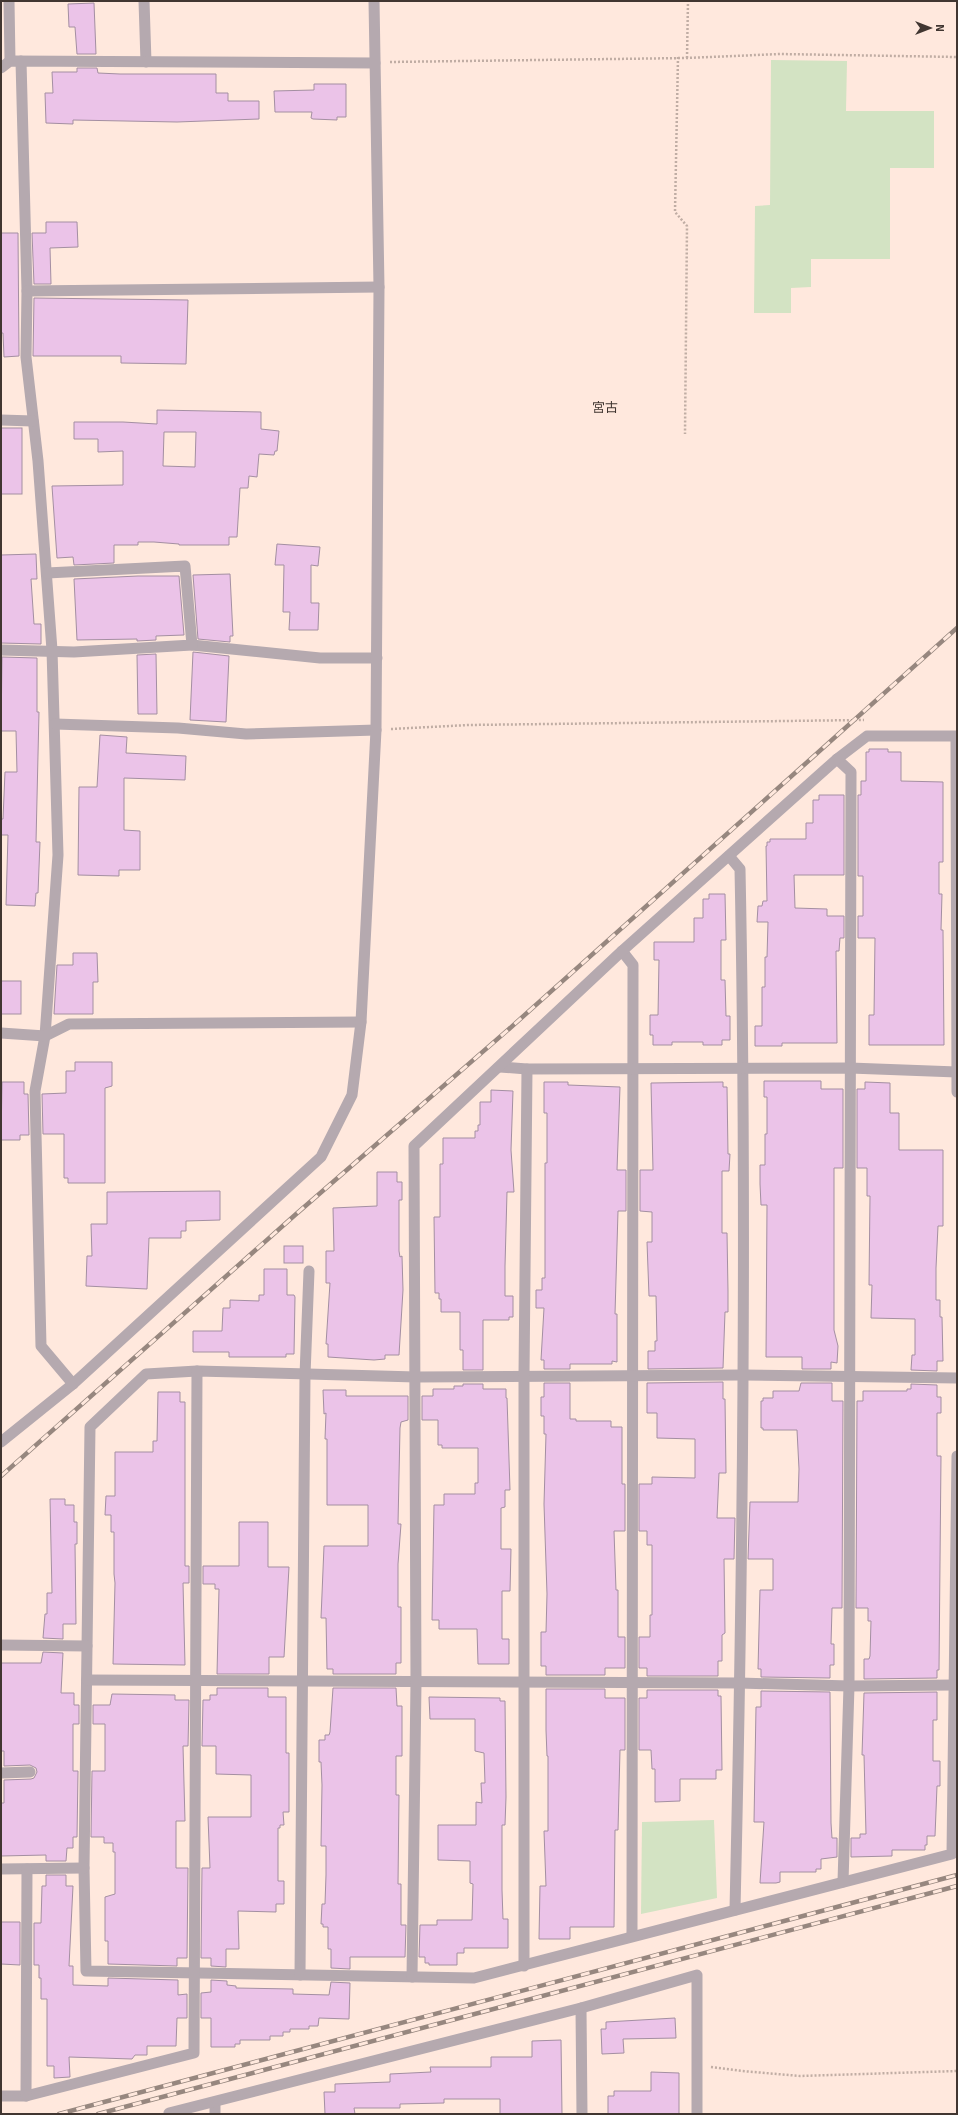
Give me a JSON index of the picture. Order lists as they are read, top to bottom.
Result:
{
  "districts": ["宮古"],
  "north": "right"
}
